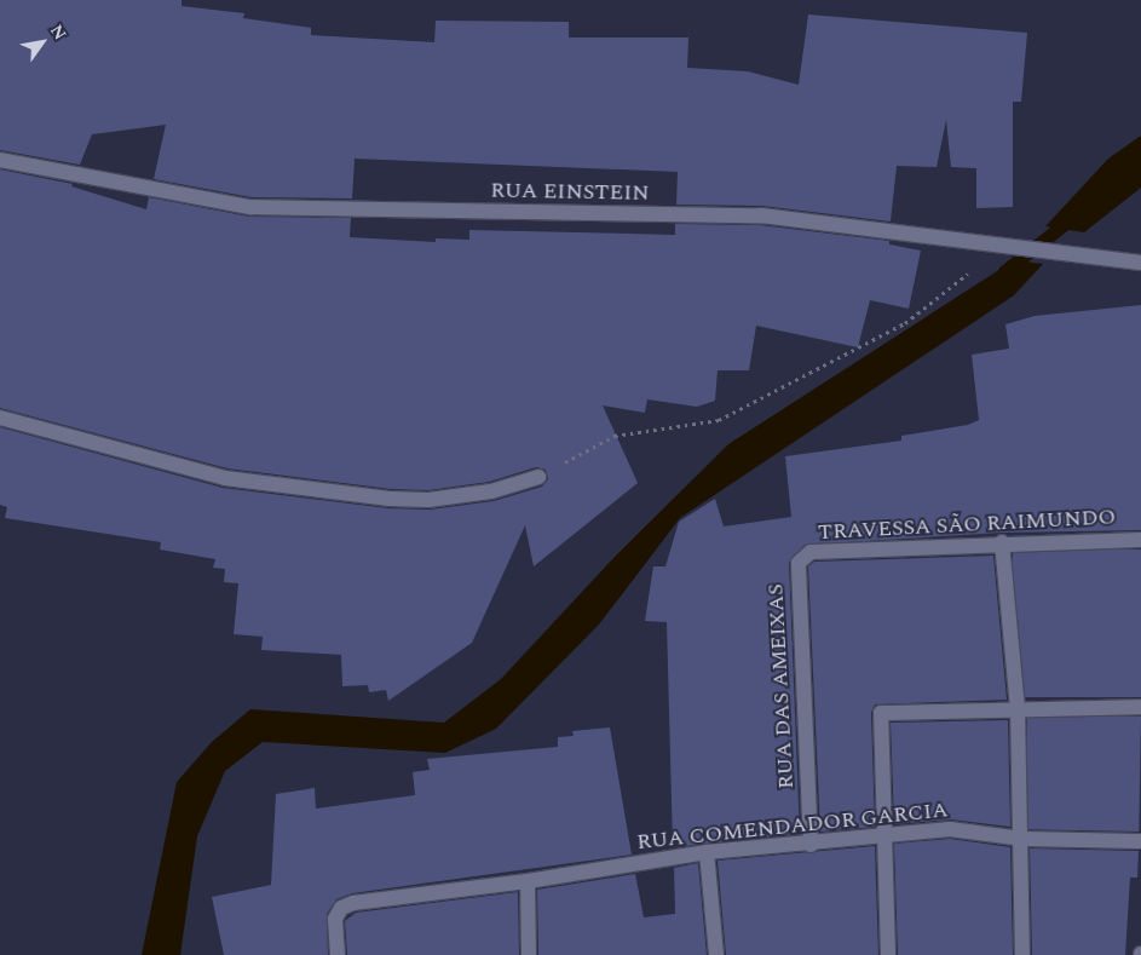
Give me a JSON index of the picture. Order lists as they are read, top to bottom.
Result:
{
  "streets": {
    "street": [
      "RUA EINSTEIN",
      "TRAVESSA SÃO RAIMUNDO",
      "RUA DAS AMEIXAS",
      "RUA COMENDADOR GARCIA"
    ]
  },
  "crossings": [
    ["TRAVESSA SÃO RAIMUNDO", "RUA DAS AMEIXAS"],
    ["RUA DAS AMEIXAS", "RUA COMENDADOR GARCIA"]
  ],
  "north": "top right"
}
